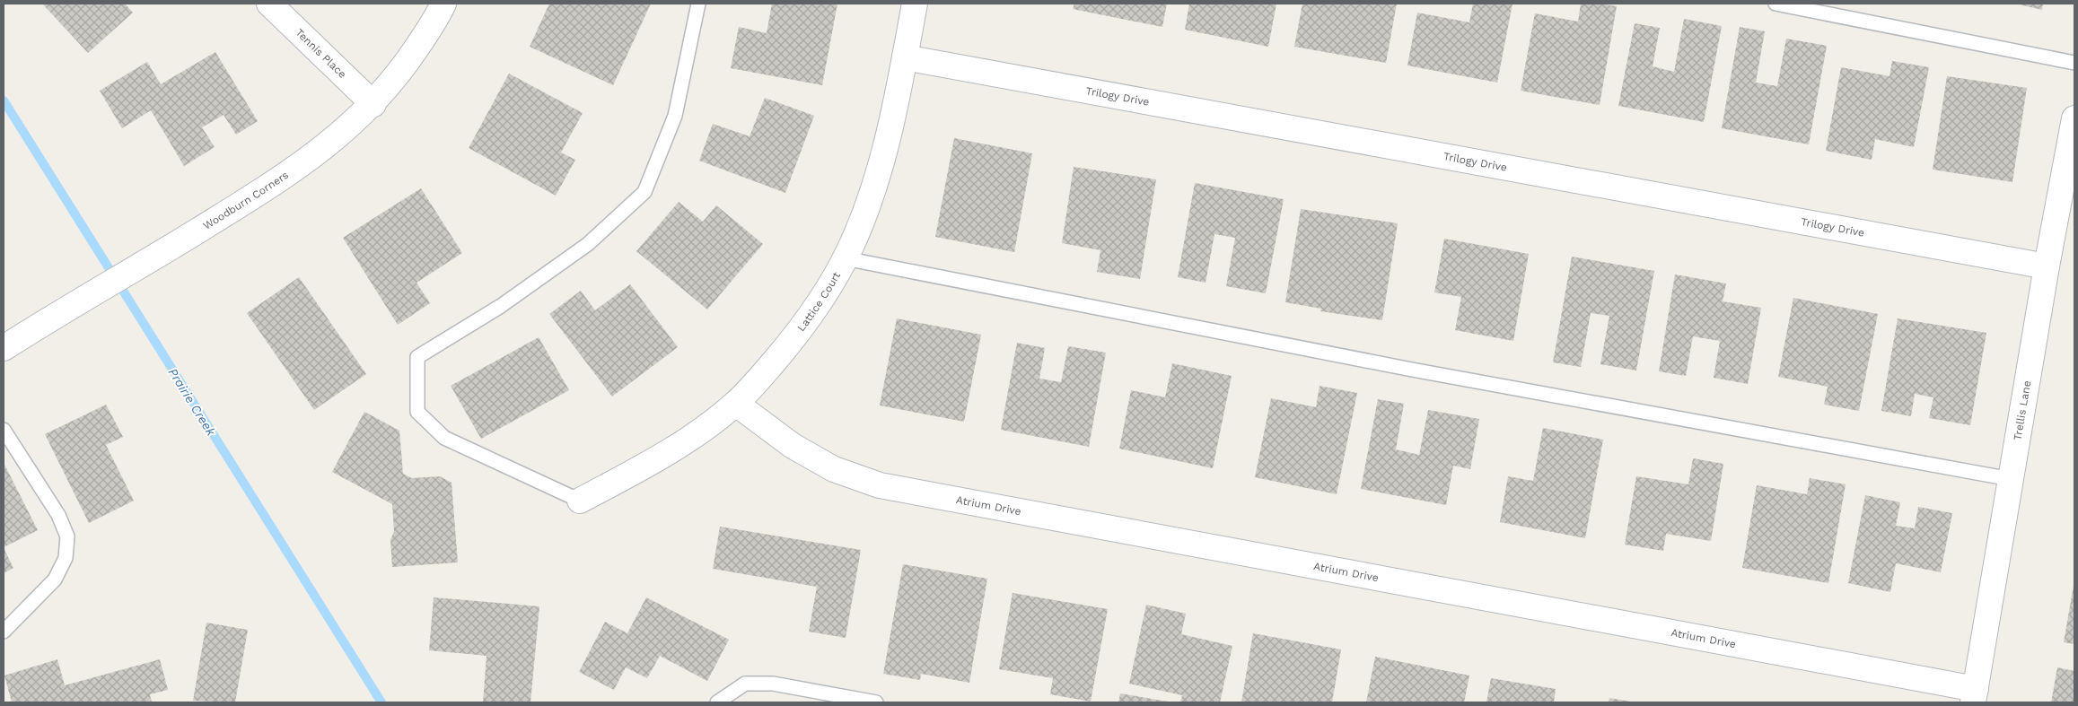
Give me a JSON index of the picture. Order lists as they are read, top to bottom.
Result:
{
  "streets": {
    "street": [
      "Tennis Place",
      "Trilogy Drive",
      "Woodburn Corners",
      "Lattice Court",
      "Trellis Lane",
      "Atrium Drive"
    ]
  },
  "crossings": [
    ["Tennis Place", "Woodburn Corners"],
    ["Trilogy Drive", "Lattice Court"],
    ["Trilogy Drive", "Trellis Lane"],
    ["Lattice Court", "Atrium Drive"],
    ["Trellis Lane", "Atrium Drive"]
  ],
  "water": ["Prairie Creek"]
}
